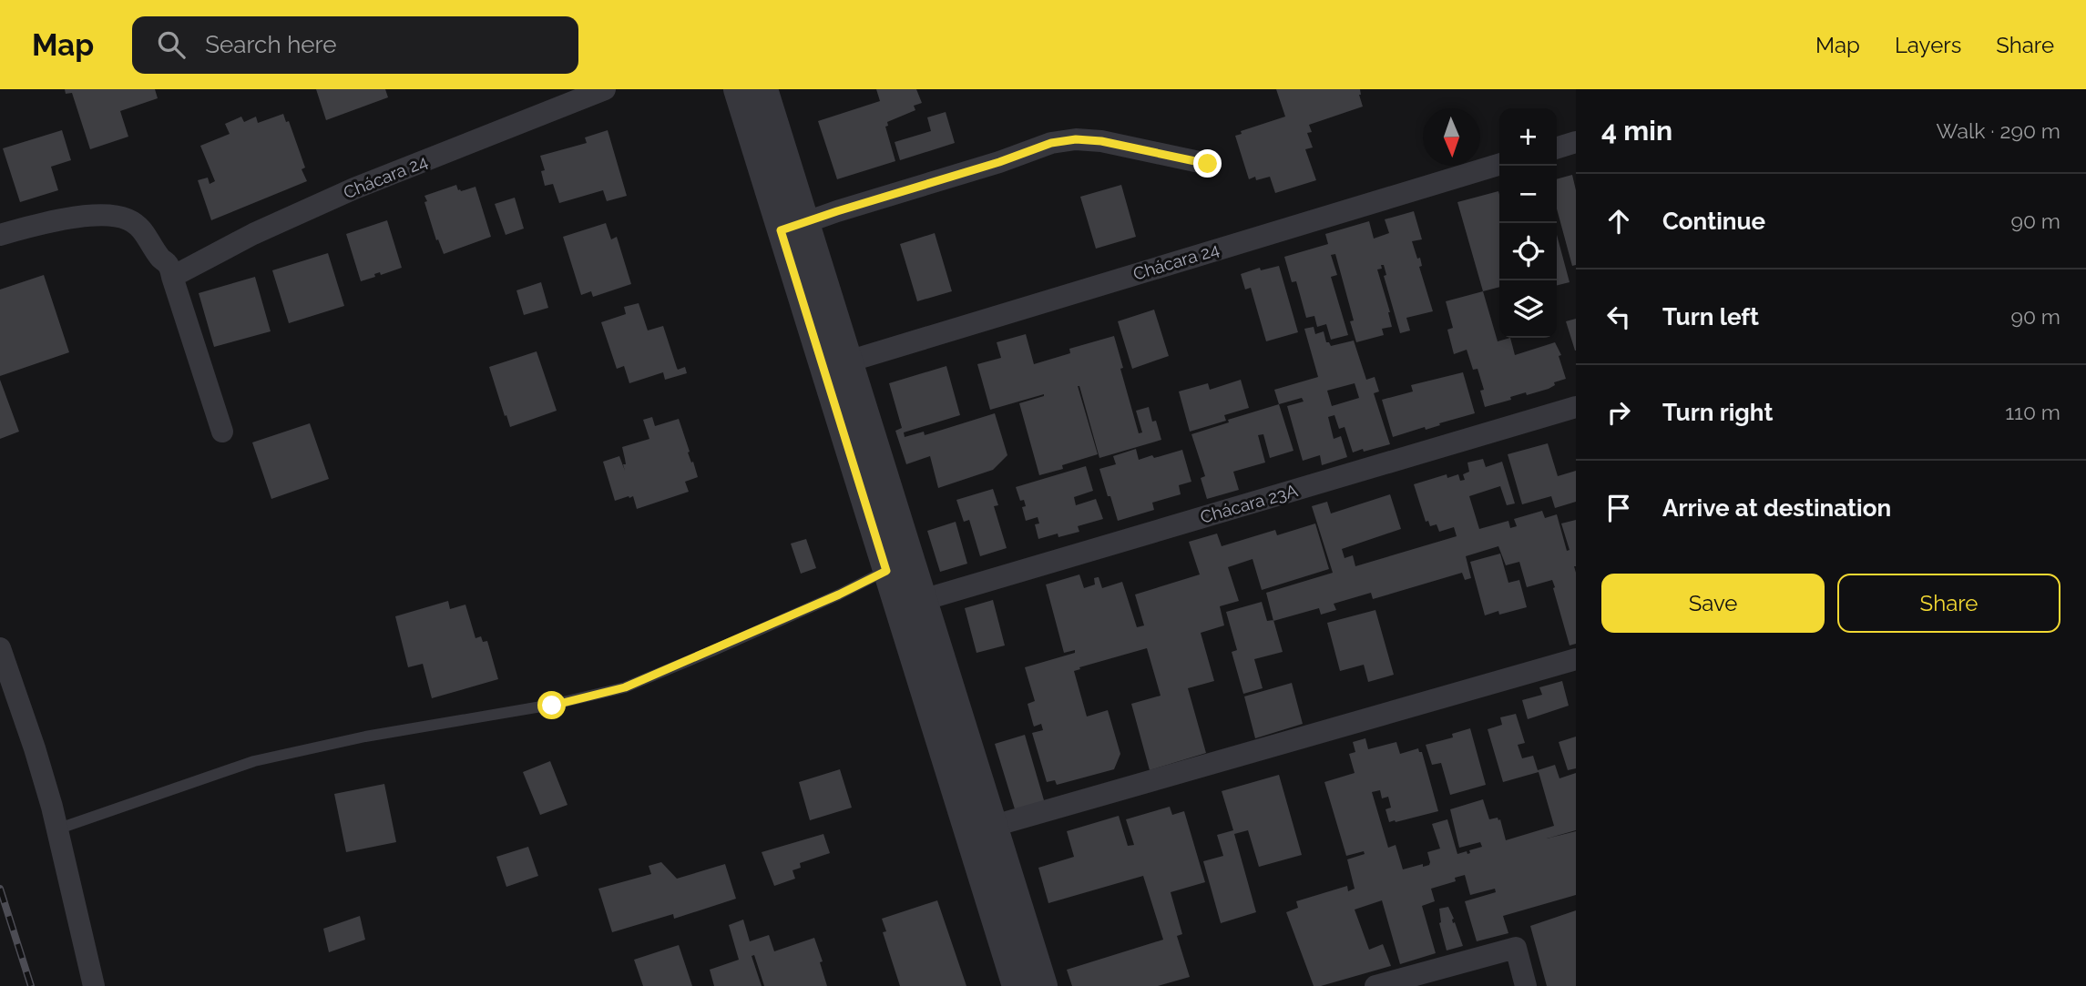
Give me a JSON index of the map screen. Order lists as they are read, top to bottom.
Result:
{
  "streets": {
    "street": ["Chácara 24", "Chácara 23A"]
  },
  "north": "bottom",
  "page": {
    "header": "Map",
    "search": "Search here",
    "nav": ["Map", "Layers", "Share"],
    "heading": ["4 min", "Walk · 290 m"],
    "map_buttons": ["+", "−"],
    "list": [
      ["Continue", "90 m"],
      ["Turn left", "90 m"],
      ["Turn right", "110 m"],
      "Arrive at destination"
    ],
    "buttons": ["Save", "Share"]
  }
}
